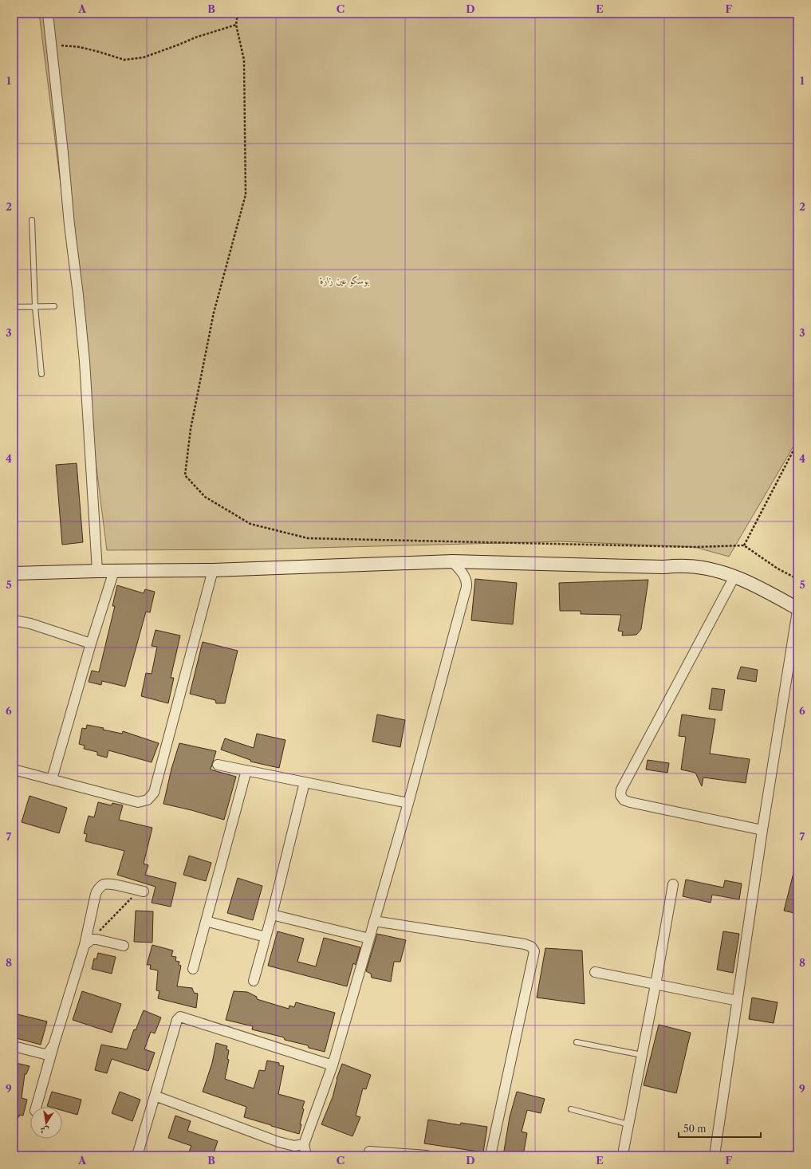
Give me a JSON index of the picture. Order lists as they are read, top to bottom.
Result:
{
  "parks": ["بوسكو عين زارة"],
  "scale_bar": "50 m",
  "north": "bottom",
  "grid": {
    "columns": [
      "A",
      "B",
      "C",
      "D",
      "E",
      "F"
    ],
    "rows": [
      "1",
      "2",
      "3",
      "4",
      "5",
      "6",
      "7",
      "8",
      "9"
    ]
  }
}
